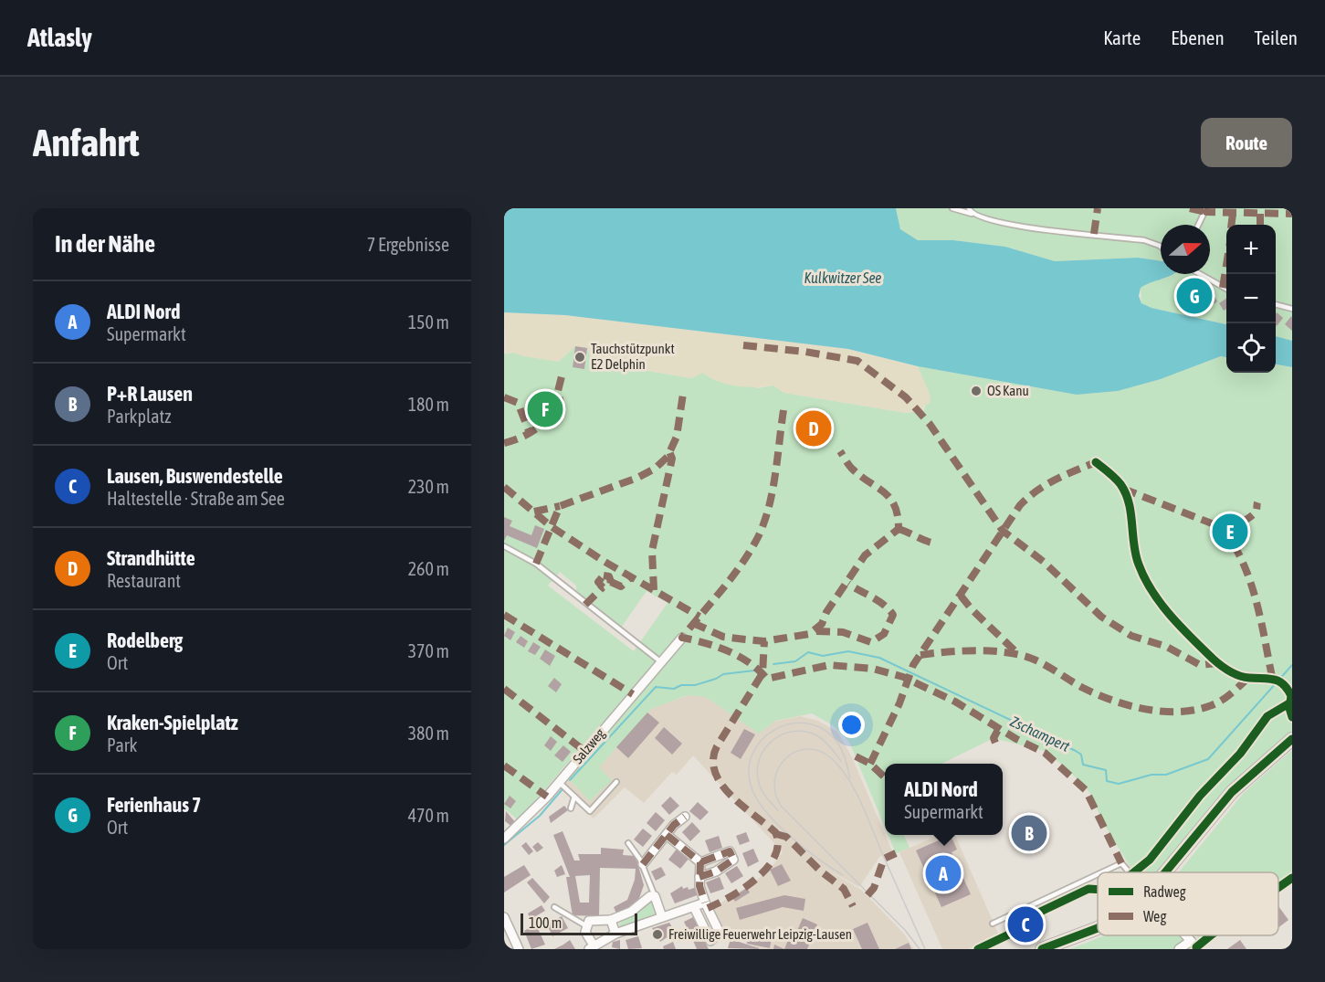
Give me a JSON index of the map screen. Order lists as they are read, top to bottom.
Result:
{
  "streets": {
    "street": ["Salzweg"]
  },
  "water": ["Kulkwitzer See", "Zschampert"],
  "places": ["Tauchstützpunkt E2 Delphin", "OS Kanu", "Freiwillige Feuerwehr Leipzig-Lausen"],
  "legend": ["Radweg", "Weg"],
  "scale_bar": "100 m",
  "north": "right",
  "page": {
    "header": "Atlasly",
    "nav": ["Karte", "Ebenen", "Teilen"],
    "buttons": "Route",
    "title": "Anfahrt",
    "heading": ["In der Nähe", "7 Ergebnisse"],
    "map_buttons": ["+", "−"],
    "pins": [
      "G",
      "F",
      "D",
      "E",
      "B",
      "A",
      "C"
    ],
    "list": [
      {
        "mark": "A",
        "name": "ALDI Nord",
        "note": "Supermarkt",
        "value": "150 m"
      },
      {
        "mark": "B",
        "name": "P+R Lausen",
        "note": "Parkplatz",
        "value": "180 m"
      },
      {
        "mark": "C",
        "name": "Lausen, Buswendestelle",
        "note": "Haltestelle · Straße am See",
        "value": "230 m"
      },
      {
        "mark": "D",
        "name": "Strandhütte",
        "note": "Restaurant",
        "value": "260 m"
      },
      {
        "mark": "E",
        "name": "Rodelberg",
        "note": "Ort",
        "value": "370 m"
      },
      {
        "mark": "F",
        "name": "Kraken-Spielplatz",
        "note": "Park",
        "value": "380 m"
      },
      {
        "mark": "G",
        "name": "Ferienhaus 7",
        "note": "Ort",
        "value": "470 m"
      }
    ],
    "popup": ["ALDI Nord", "Supermarkt"],
    "scale": "100 m"
  }
}
